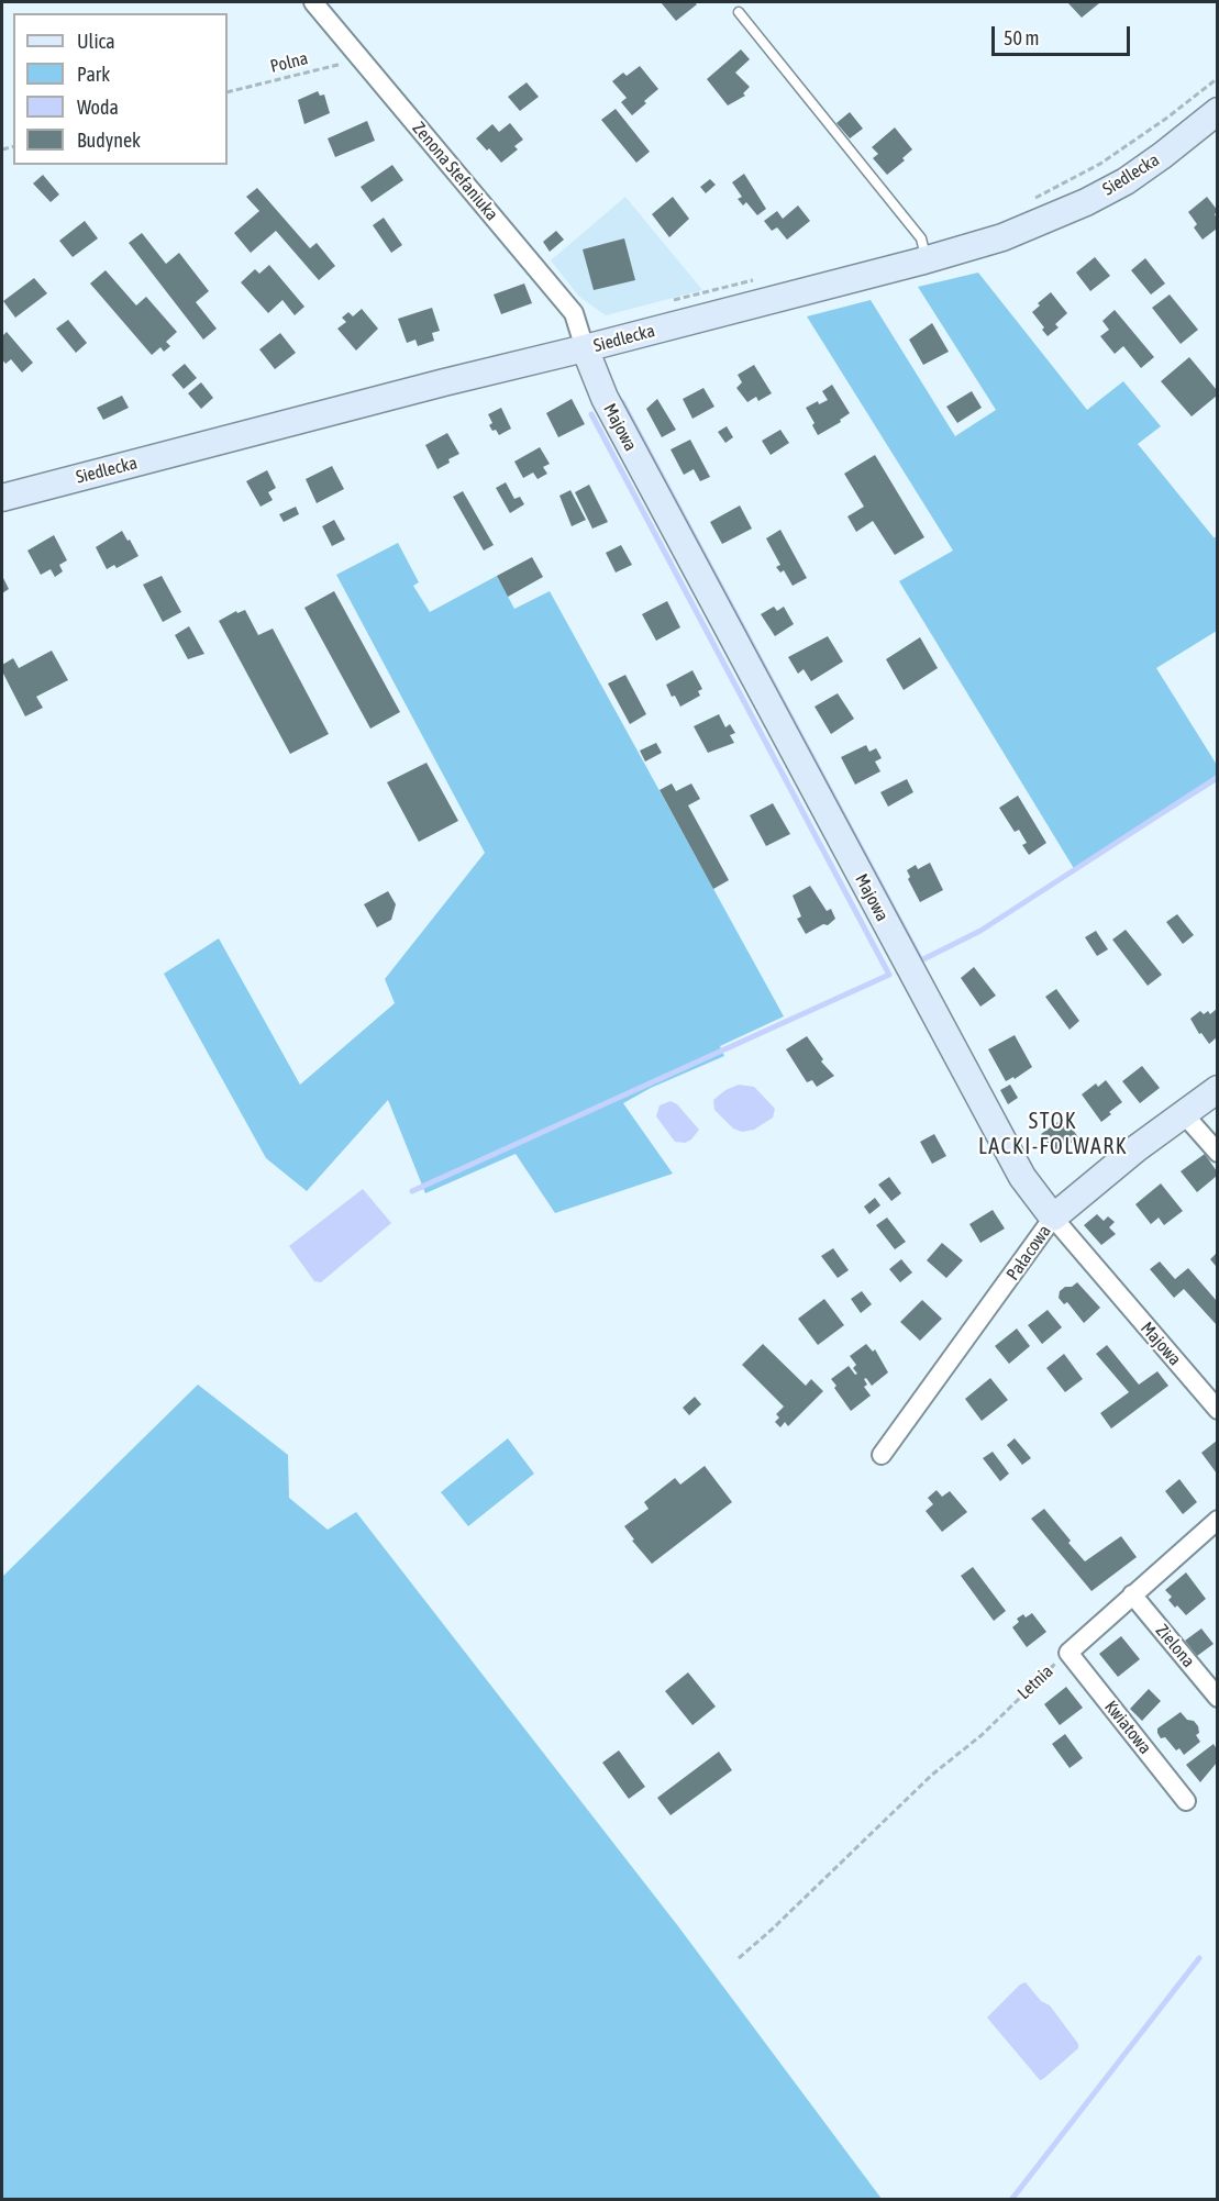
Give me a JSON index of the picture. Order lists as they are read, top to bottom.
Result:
{
  "streets": {
    "main road": ["Siedlecka", "Majowa", "Pałacowa"],
    "street": [
      "Zenona Stefaniuka",
      "Zielona",
      "Letnia",
      "Kwiatowa"
    ],
    "path": ["Polna"]
  },
  "crossings": [
    ["Polna", "Zenona Stefaniuka"],
    ["Zenona Stefaniuka", "Siedlecka"],
    ["Zenona Stefaniuka", "Majowa"],
    ["Siedlecka", "Majowa"],
    ["Majowa", "Pałacowa"],
    ["Zielona", "Letnia"],
    ["Letnia", "Kwiatowa"]
  ],
  "districts": ["STOK LACKI-FOLWARK"],
  "legend": [
    "Ulica",
    "Park",
    "Woda",
    "Budynek"
  ],
  "scale_bar": "50 m"
}
